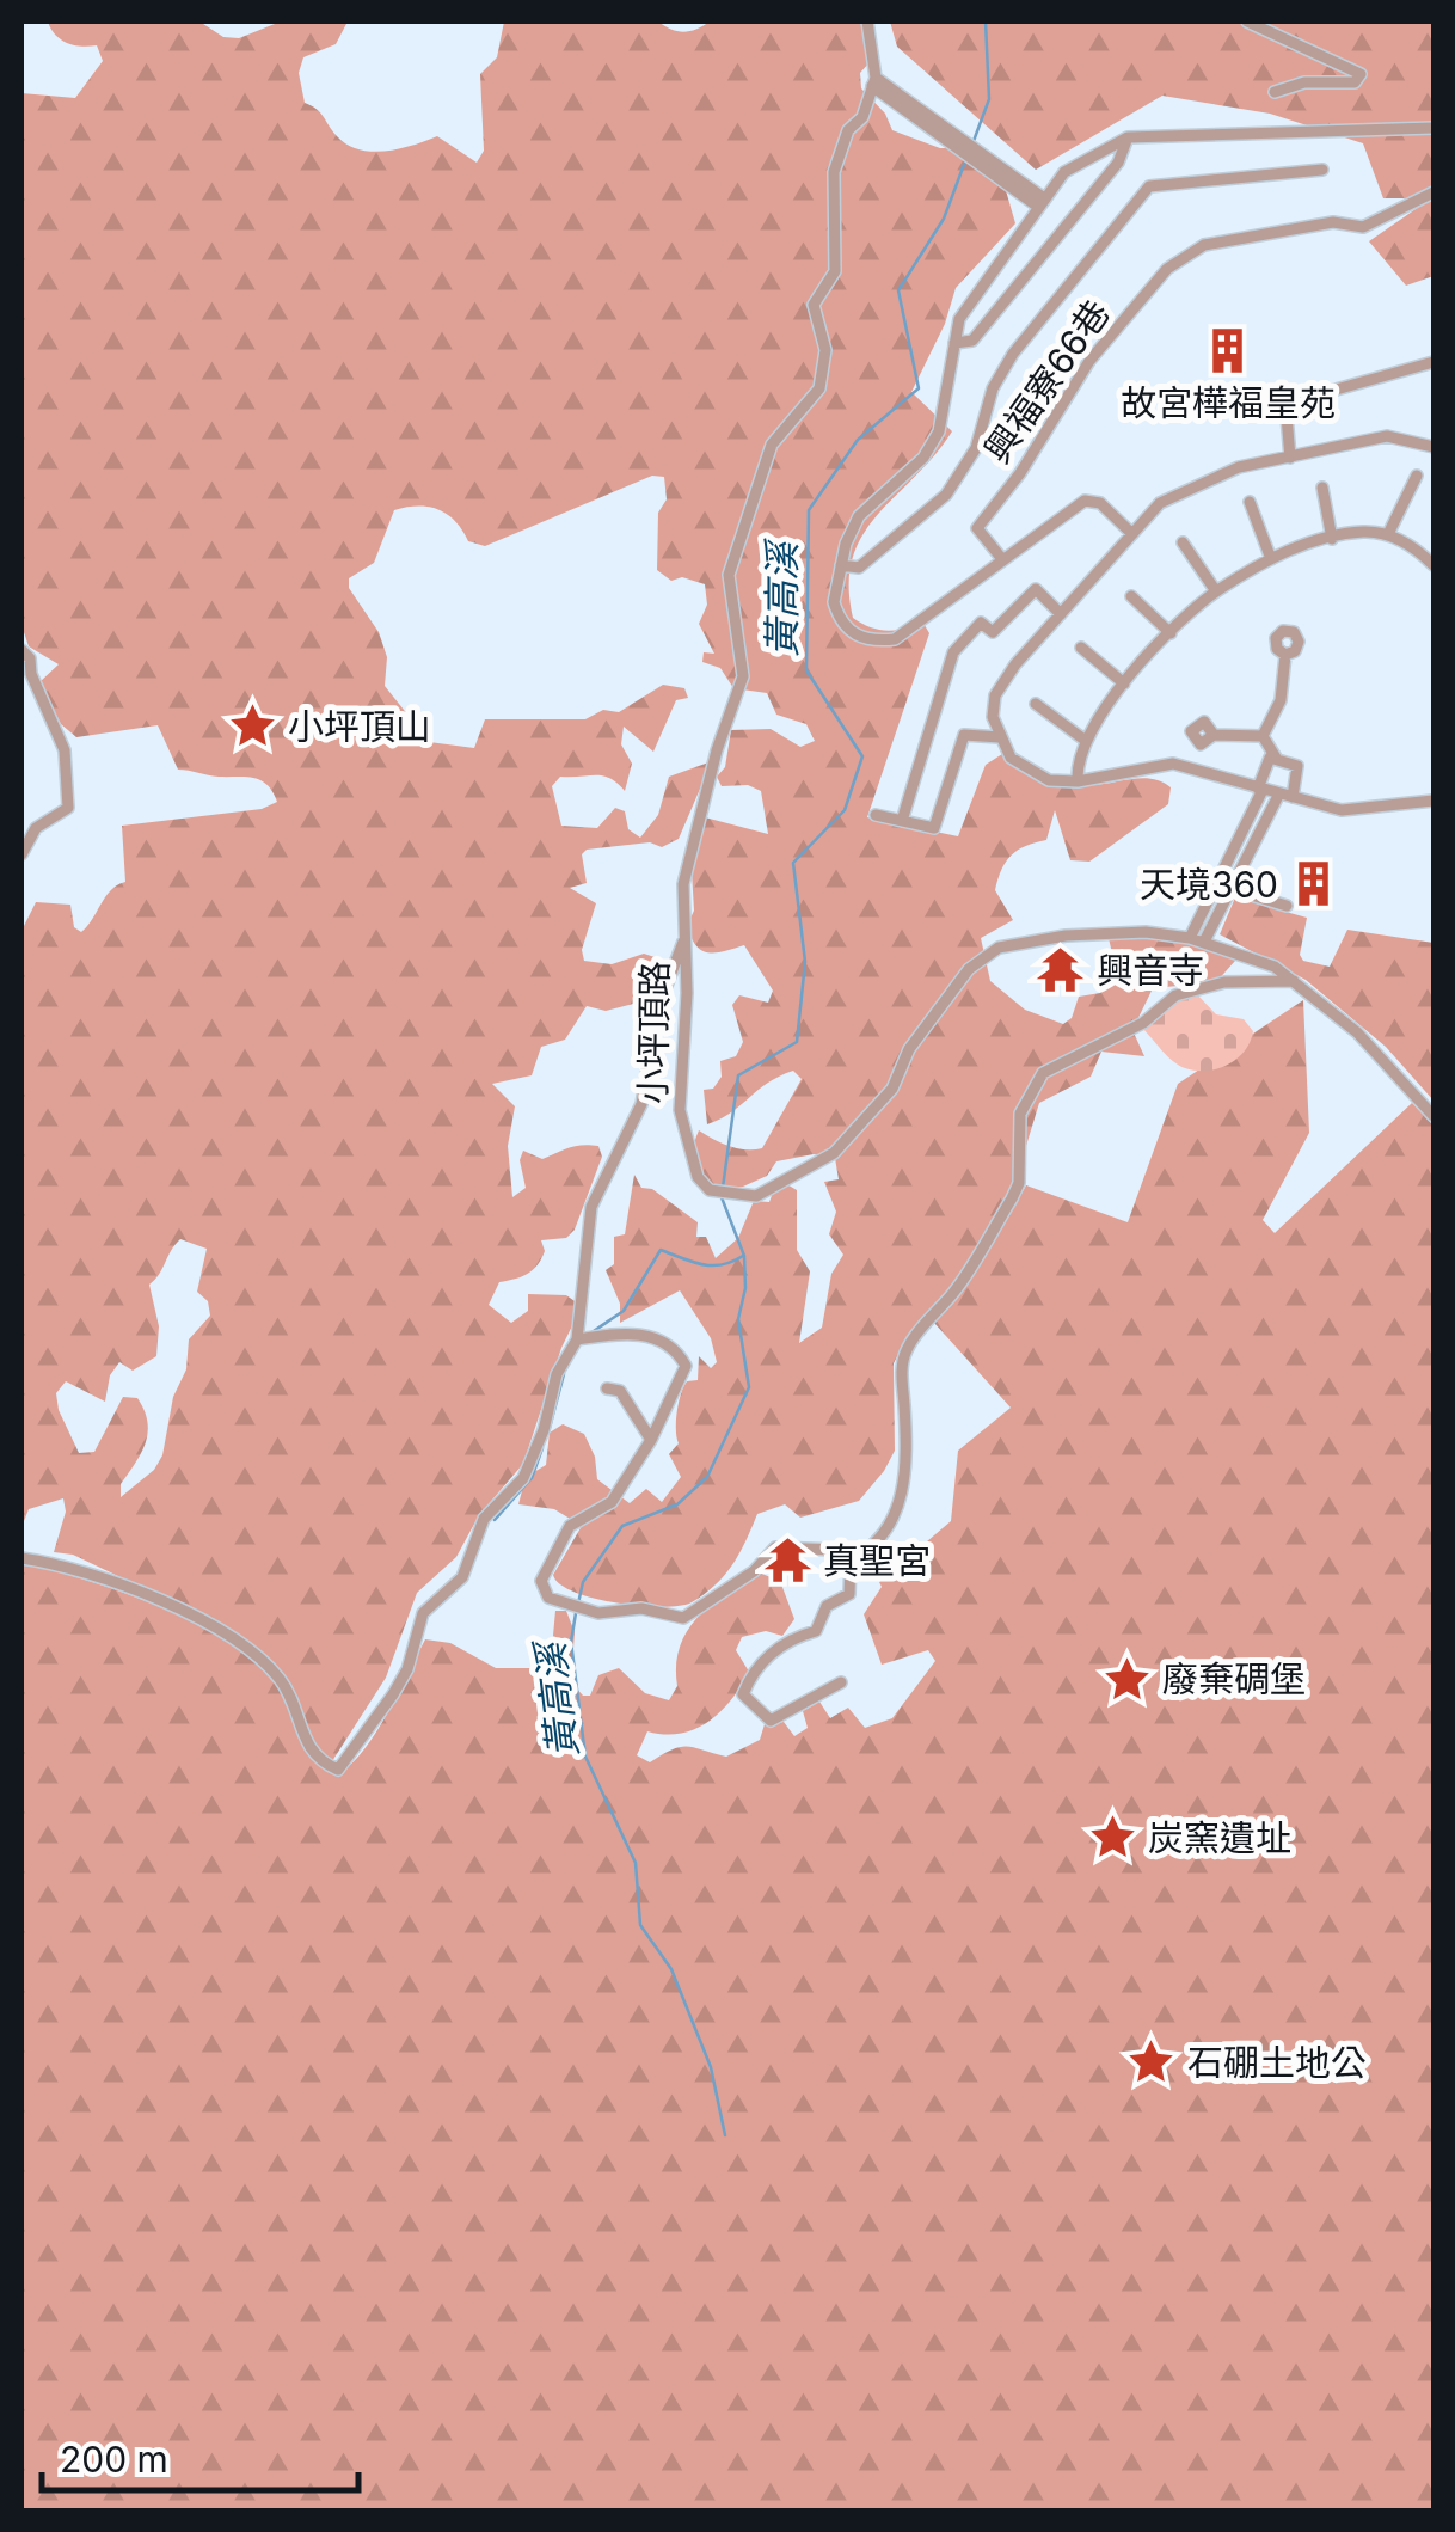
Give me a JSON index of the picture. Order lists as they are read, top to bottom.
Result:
{
  "streets": {
    "street": ["興福寮66巷", "小坪頂路"]
  },
  "water": ["黃高溪"],
  "places": {
    "building": ["故宮樺福皇苑", "天境360"],
    "place": [
      "小坪頂山",
      "廢棄碉堡",
      "炭窯遺址",
      "石硼土地公"
    ],
    "temple": ["興音寺", "真聖宮"]
  },
  "scale_bar": "200 m"
}
